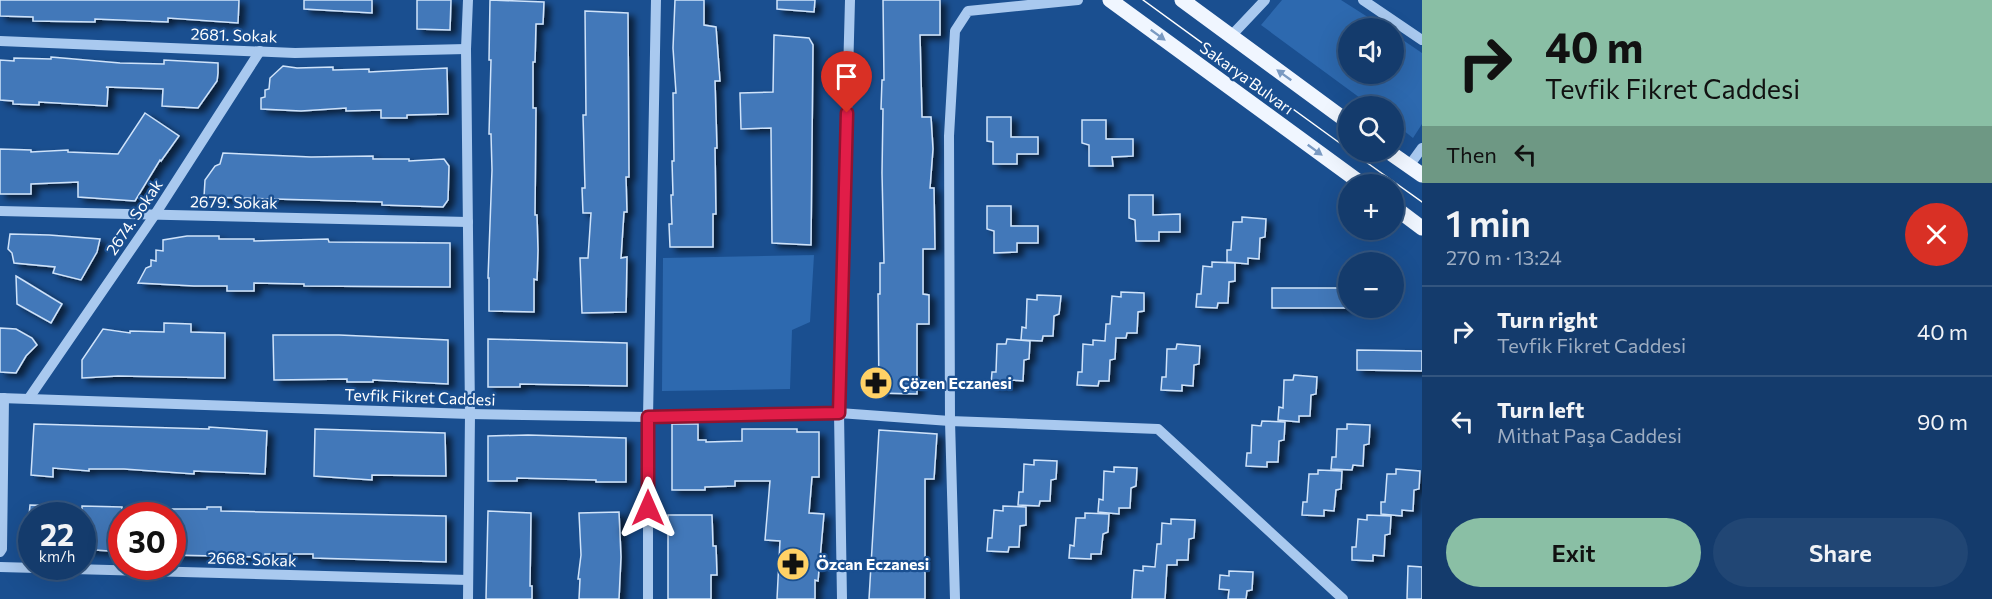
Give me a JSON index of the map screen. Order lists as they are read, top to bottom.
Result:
{
  "streets": {
    "main road": ["Sakarya Bulvarı"],
    "street": [
      "2681. Sokak",
      "2679. Sokak",
      "2674. Sokak",
      "Tevfik Fikret Caddesi",
      "2668. Sokak"
    ]
  },
  "crossings": [
    ["2681. Sokak", "2674. Sokak"],
    ["2679. Sokak", "2674. Sokak"],
    ["2674. Sokak", "Tevfik Fikret Caddesi"]
  ],
  "places": {
    "pharmacy": ["Çözen Eczanesi", "Özcan Eczanesi"]
  },
  "page": {
    "turn": ["40 m", "Tevfik Fikret Caddesi"],
    "map_buttons": ["+", "−"],
    "then": "Then",
    "heading": ["1 min", "270 m · 13:24"],
    "list": [
      {
        "name": "Turn right",
        "note": "Tevfik Fikret Caddesi",
        "value": "40 m"
      },
      {
        "name": "Turn left",
        "note": "Mithat Paşa Caddesi",
        "value": "90 m"
      }
    ],
    "speed": "22 km/h",
    "limit": "30",
    "buttons": ["Exit", "Share"]
  }
}
